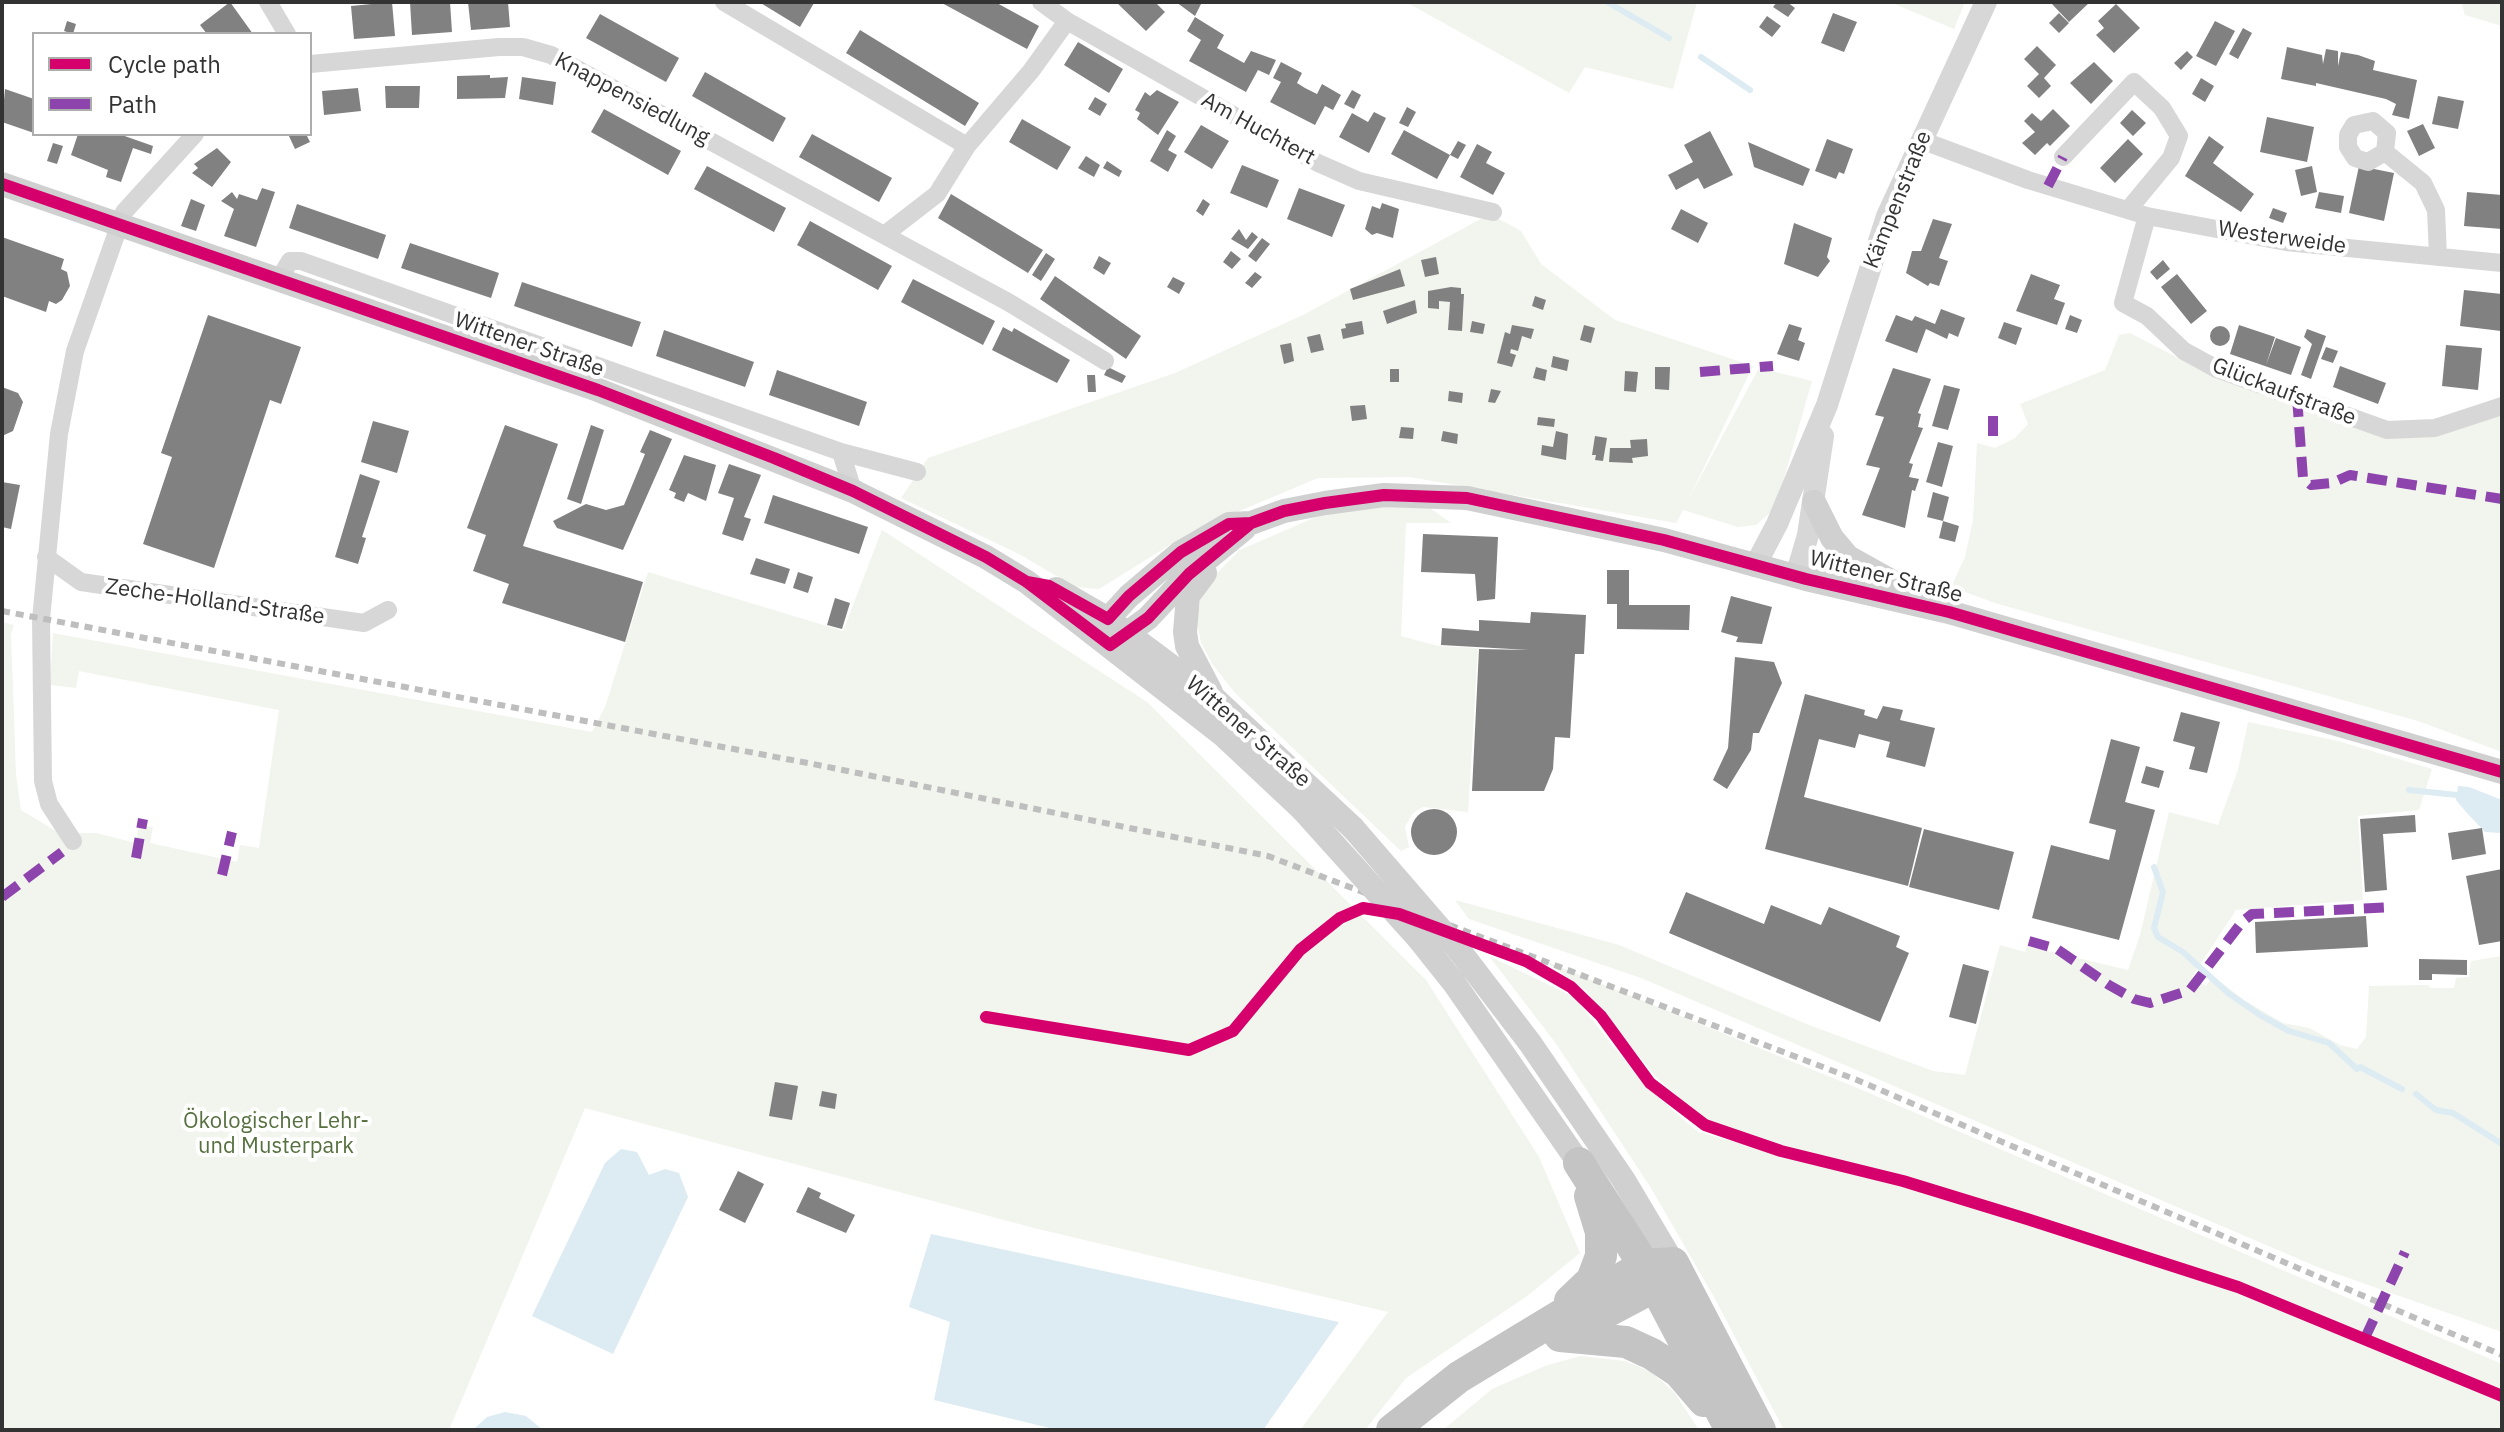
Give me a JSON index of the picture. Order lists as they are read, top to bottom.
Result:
{
  "streets": {
    "main road": ["Wittener Straße"],
    "street": [
      "Knappensiedlung",
      "Am Huchtert",
      "Kämpenstraße",
      "Westerweide",
      "Glückaufstraße",
      "Zeche-Holland-Straße"
    ]
  },
  "crossings": [
    ["Kämpenstraße", "Westerweide"],
    ["Kämpenstraße", "Wittener Straße"],
    ["Westerweide", "Glückaufstraße"]
  ],
  "parks": ["Ökologischer Lehr- und Musterpark"],
  "legend": ["Cycle path", "Path"]
}
